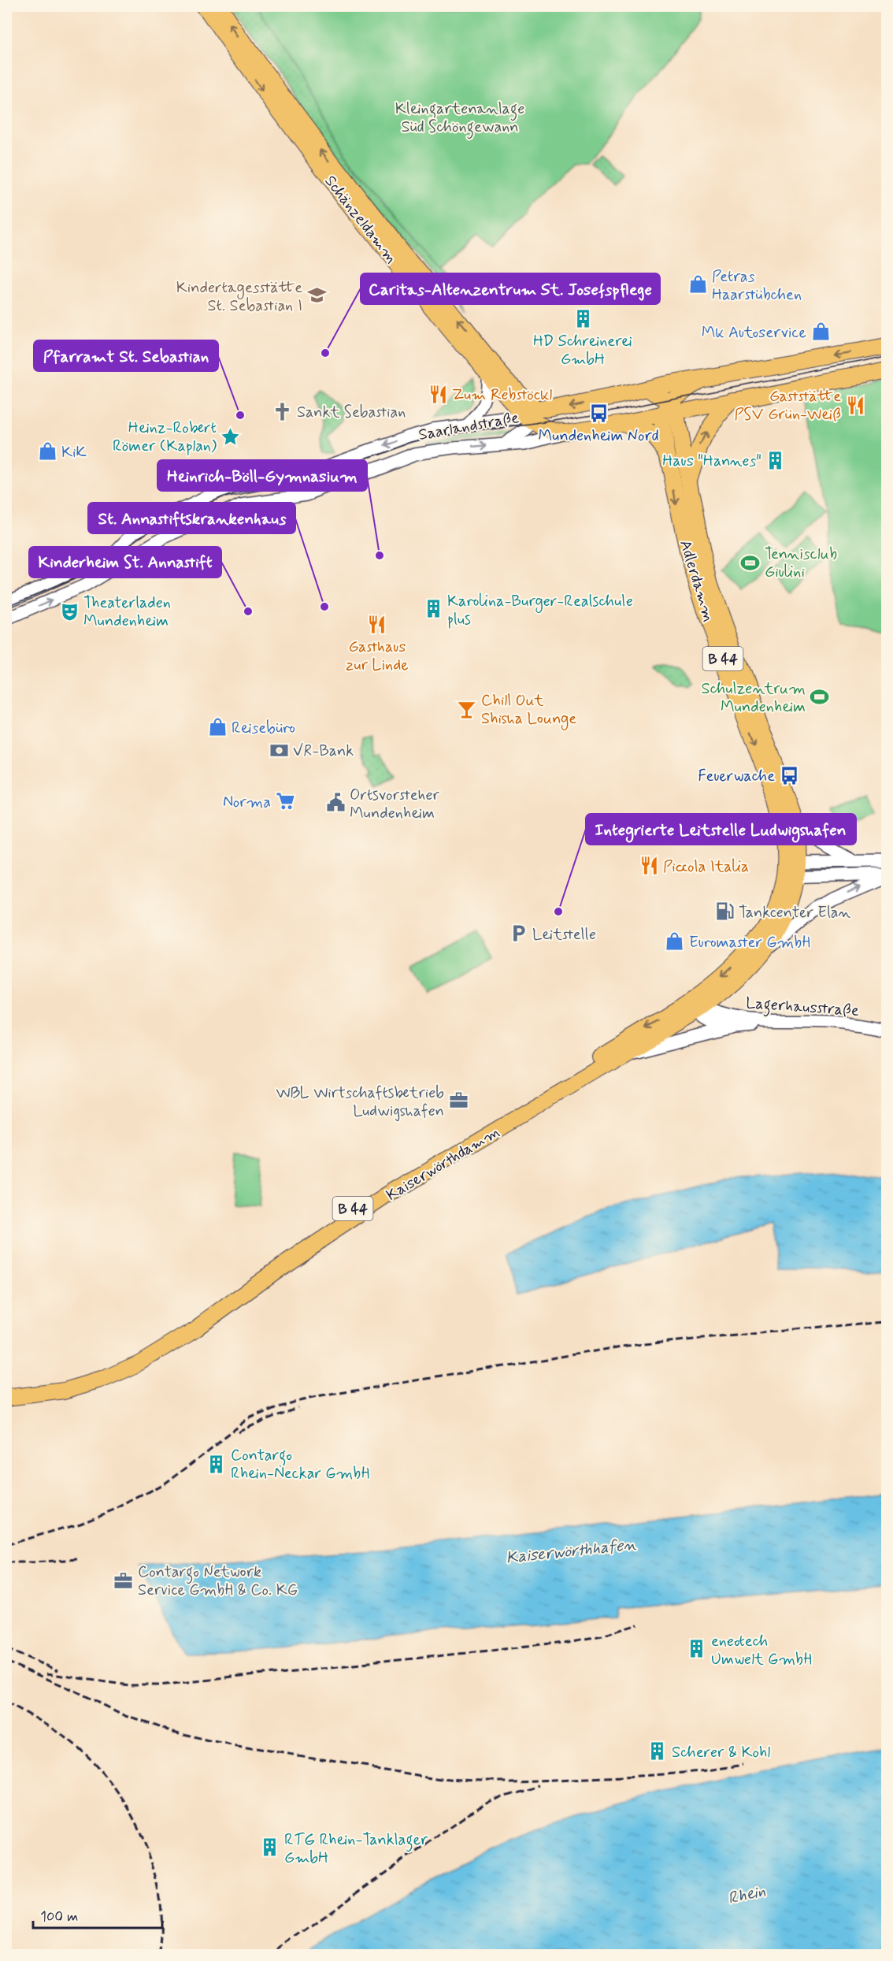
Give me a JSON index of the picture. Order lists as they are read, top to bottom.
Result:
{
  "streets": {
    "main road": [
      "Schänzeldamm",
      "Saarlandstraße",
      "Adlerdamm",
      "B 44",
      "Kaiserwörthdamm"
    ],
    "street": ["Lagerhausstraße"]
  },
  "crossings": [
    ["Schänzeldamm", "Saarlandstraße"],
    ["Saarlandstraße", "Adlerdamm"],
    ["Adlerdamm", "B 44"],
    ["Adlerdamm", "Lagerhausstraße"],
    ["Adlerdamm", "Kaiserwörthdamm"],
    ["B 44", "Lagerhausstraße"],
    ["B 44", "Kaiserwörthdamm"],
    ["Lagerhausstraße", "Kaiserwörthdamm"]
  ],
  "water": ["Kaiserwörthhafen", "Rhein"],
  "parks": ["Kleingartenanlage Süd Schöngewann"],
  "places": {
    "shop": [
      "Petras Haarstübchen",
      "Mk Autoservice",
      "KiK",
      "Reisebüro",
      "Euromaster GmbH"
    ],
    "school or university": ["Kindertagesstätte St. Sebastian I"],
    "building": [
      "HD Schreinerei GmbH",
      "Haus \"Hannes\"",
      "Karolina-Burger-Realschule plus",
      "Contargo Rhein-Neckar GmbH",
      "eneotech Umwelt GmbH",
      "Scherer & Kohl",
      "RTG Rhein-Tanklager GmbH"
    ],
    "other": [
      "Caritas-Altenzentrum St. Josefspflege",
      "Pfarramt St. Sebastian",
      "Heinrich-Böll-Gymnasium",
      "St. Annastiftskrankenhaus",
      "Kinderheim St. Annastift",
      "Integrierte Leitstelle Ludwigshafen"
    ],
    "restaurant": [
      "Zum Rebstöckl",
      "Gaststätte PSV Grün-Weiß",
      "Gasthaus zur Linde",
      "Piccola Italia"
    ],
    "church": ["Sankt Sebastian"],
    "bus stop": ["Mundenheim Nord", "Feuerwache"],
    "place": ["Heinz-Robert Römer (Kaplan)"],
    "sports": ["Tennisclub Giulini", "Schulzentrum Mundenheim"],
    "theatre": ["Theaterladen Mundenheim"],
    "bar": ["Chill Out Shisha Lounge"],
    "bank": ["VR-Bank"],
    "supermarket": ["Norma"],
    "public building": ["Ortsvorsteher Mundenheim"],
    "fuel station": ["Tankcenter Elan"],
    "parking": ["Leitstelle"],
    "office": ["WBL Wirtschaftsbetrieb Ludwigshafen", "Contargo Network Service GmbH & Co. KG"]
  },
  "scale_bar": "100 m"
}
